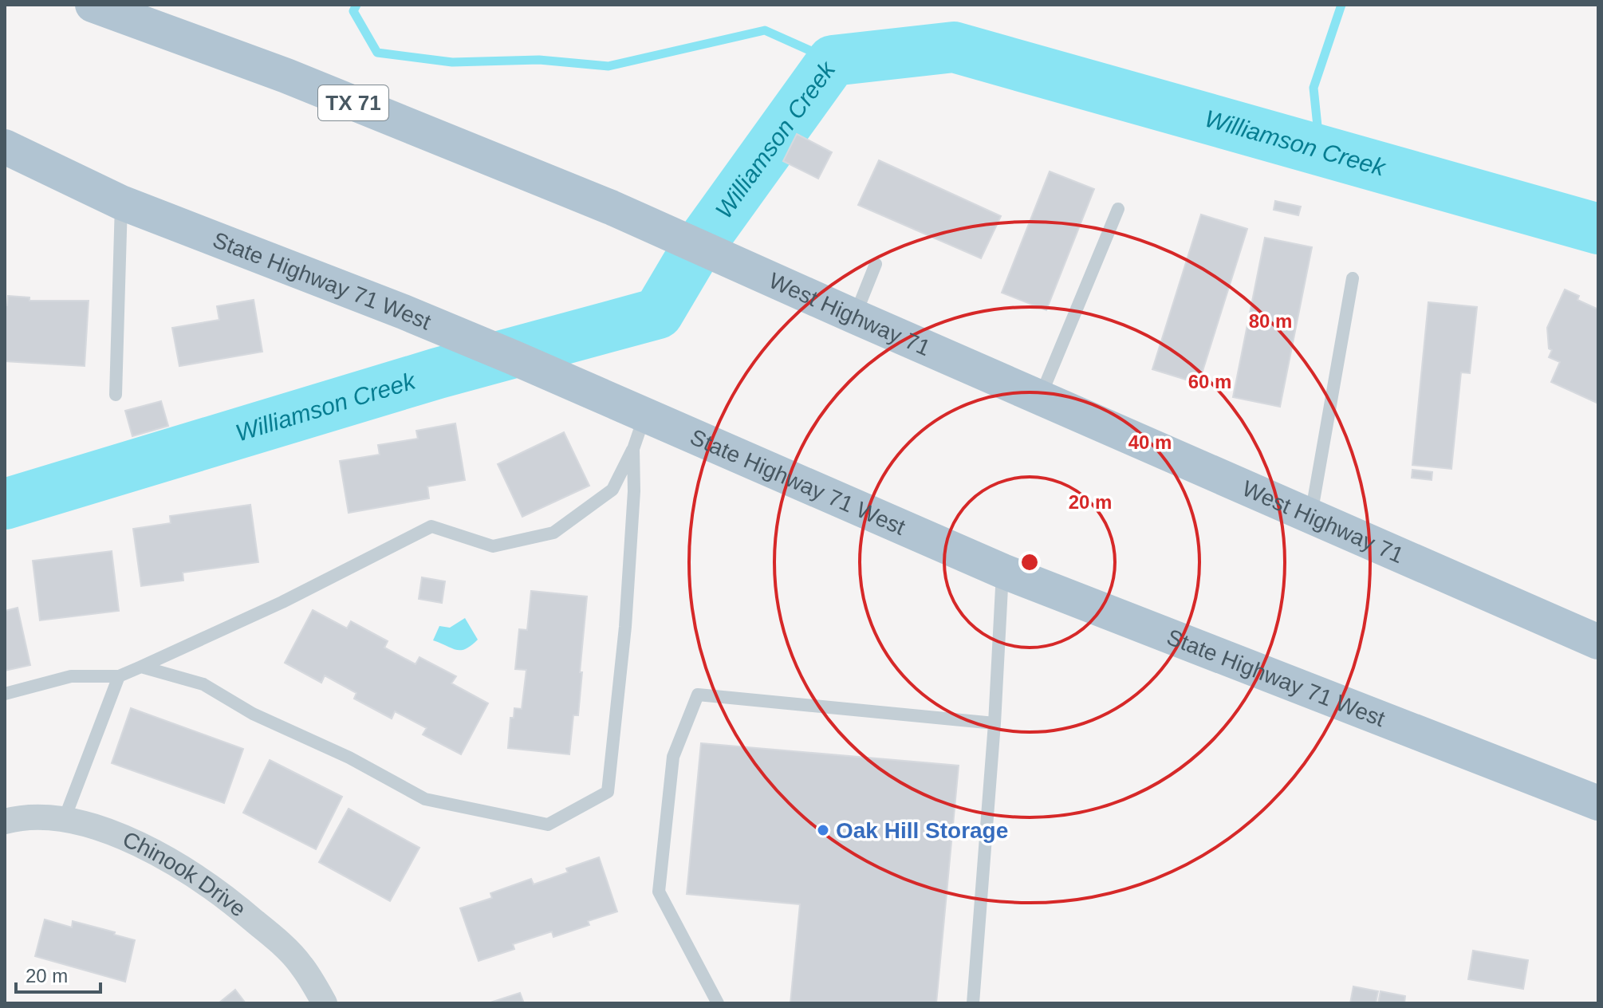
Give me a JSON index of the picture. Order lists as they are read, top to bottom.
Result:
{
  "streets": {
    "main road": ["TX 71", "State Highway 71 West", "West Highway 71"],
    "street": ["Chinook Drive"]
  },
  "water": ["Williamson Creek"],
  "places": ["Oak Hill Storage"],
  "scale_bar": "20 m",
  "rings": [
    "80 m",
    "60 m",
    "40 m",
    "20 m"
  ]
}
